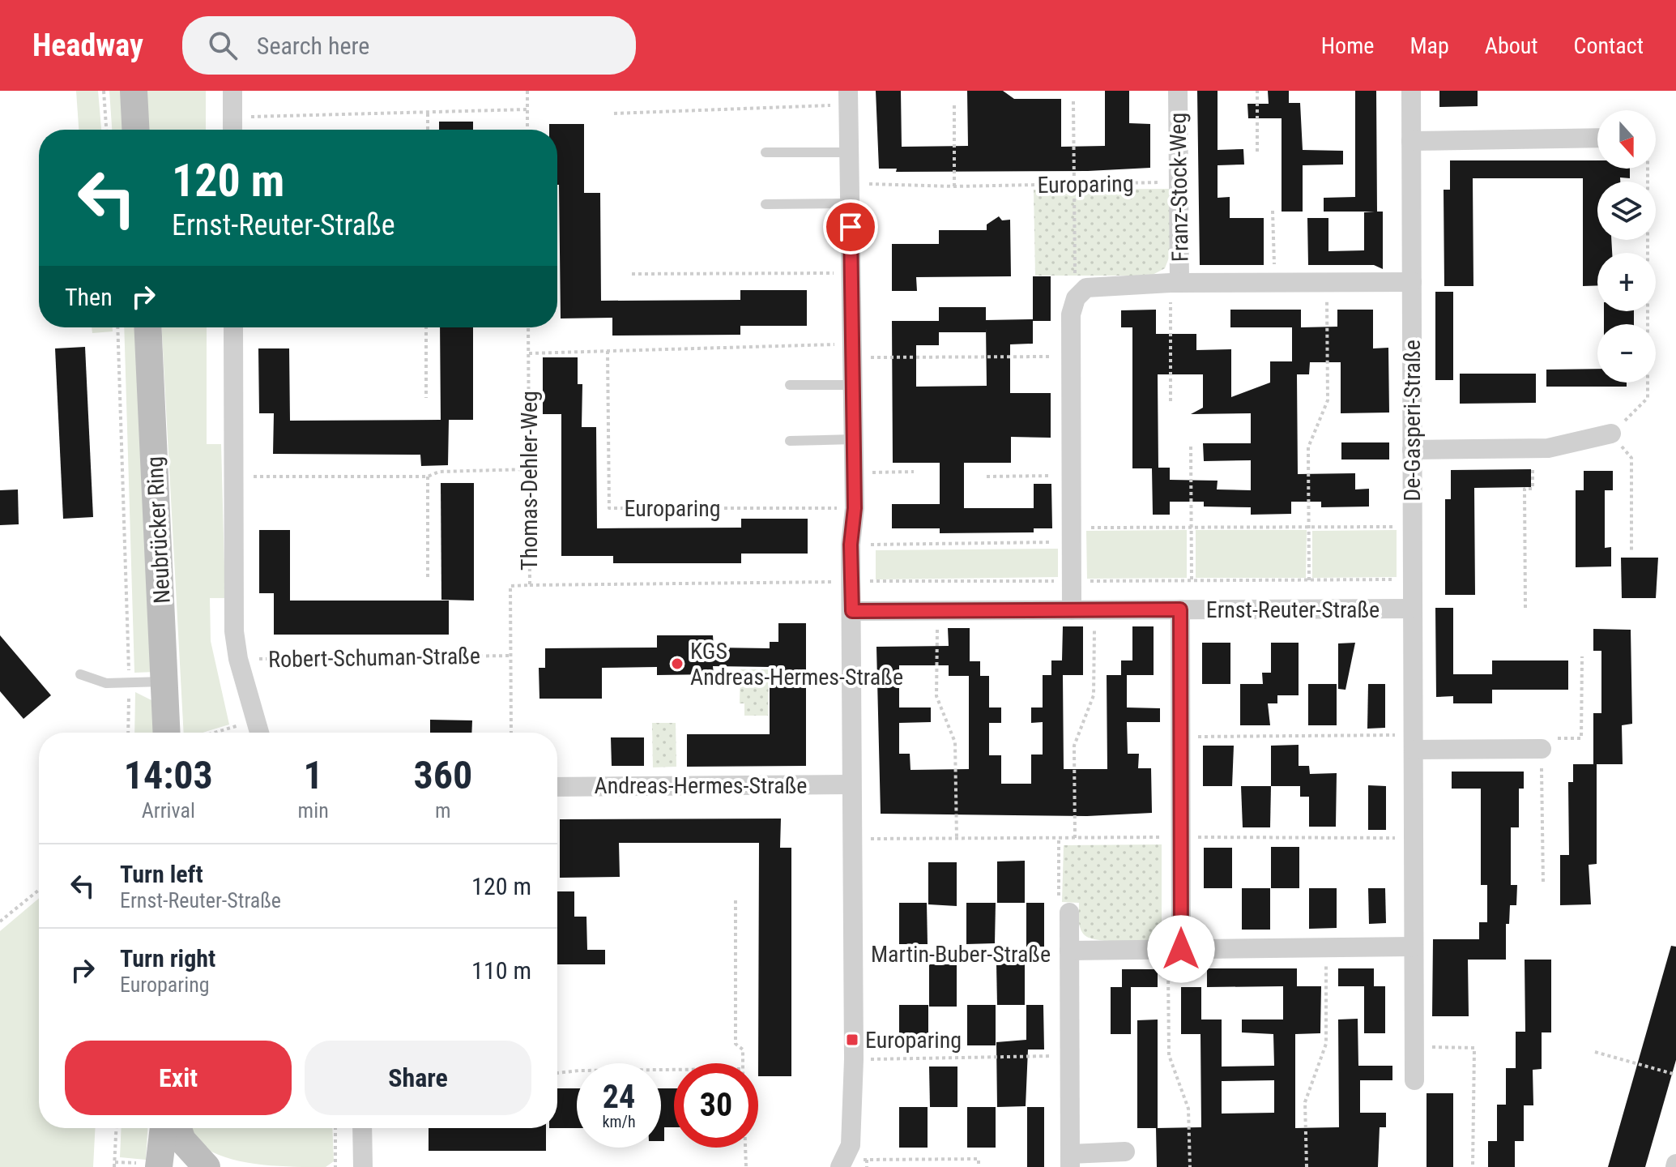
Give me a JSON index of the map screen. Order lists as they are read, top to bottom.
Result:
{
  "streets": {
    "main road": ["Neubrücker Ring"],
    "street": [
      "Franz-Stock-Weg",
      "De-Gasperi-Straße",
      "Ernst-Reuter-Straße",
      "Robert-Schuman-Straße",
      "Andreas-Hermes-Straße",
      "Martin-Buber-Straße"
    ],
    "path": ["Europaring", "Thomas-Dehler-Weg"]
  },
  "crossings": [
    ["Europaring", "Franz-Stock-Weg"],
    ["De-Gasperi-Straße", "Ernst-Reuter-Straße"],
    ["De-Gasperi-Straße", "Martin-Buber-Straße"],
    ["Thomas-Dehler-Weg", "Robert-Schuman-Straße"]
  ],
  "places": {
    "other": ["KGS Andreas-Hermes-Straße"],
    "transit": ["Europaring"]
  },
  "north": "bottom",
  "page": {
    "header": "Headway",
    "search": "Search here",
    "nav": [
      "Home",
      "Map",
      "About",
      "Contact"
    ],
    "map_buttons": ["+", "−"],
    "turn": ["120 m", "Ernst-Reuter-Straße"],
    "then": "Then",
    "eta": [
      "14:03",
      "Arrival",
      "1",
      "min",
      "360",
      "m"
    ],
    "list": [
      {
        "name": "Turn left",
        "note": "Ernst-Reuter-Straße",
        "value": "120 m"
      },
      {
        "name": "Turn right",
        "note": "Europaring",
        "value": "110 m"
      }
    ],
    "buttons": ["Exit", "Share"],
    "speed": "24 km/h",
    "limit": "30"
  }
}
